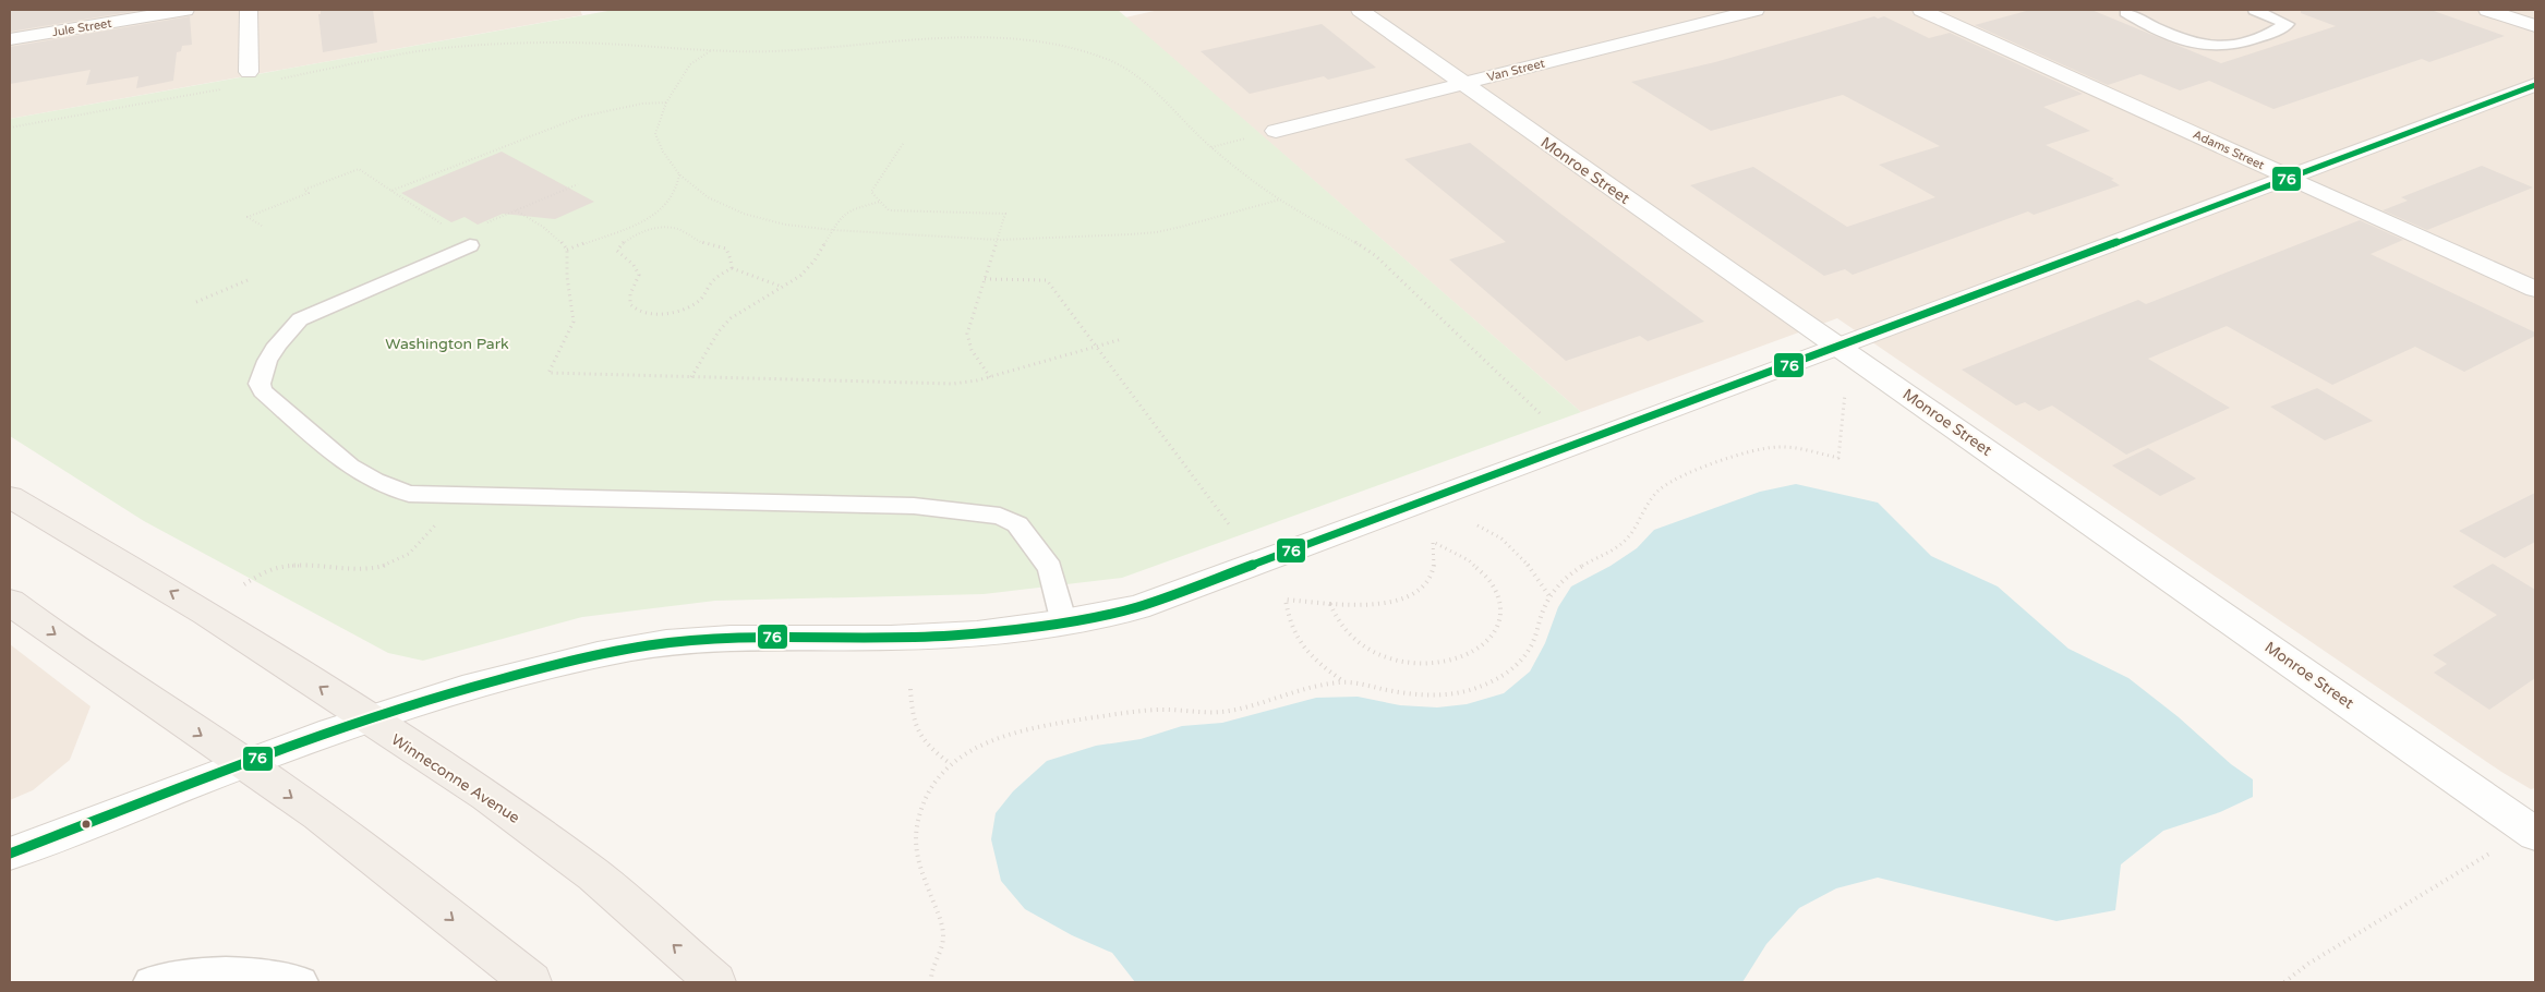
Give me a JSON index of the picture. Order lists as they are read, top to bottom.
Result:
{
  "streets": {
    "main road": ["Winneconne Avenue"],
    "street": [
      "Jule Street",
      "Van Street",
      "Adams Street",
      "Monroe Street"
    ]
  },
  "crossings": [
    ["Van Street", "Monroe Street"]
  ],
  "parks": ["Washington Park"],
  "lines": ["transit line 76"]
}
